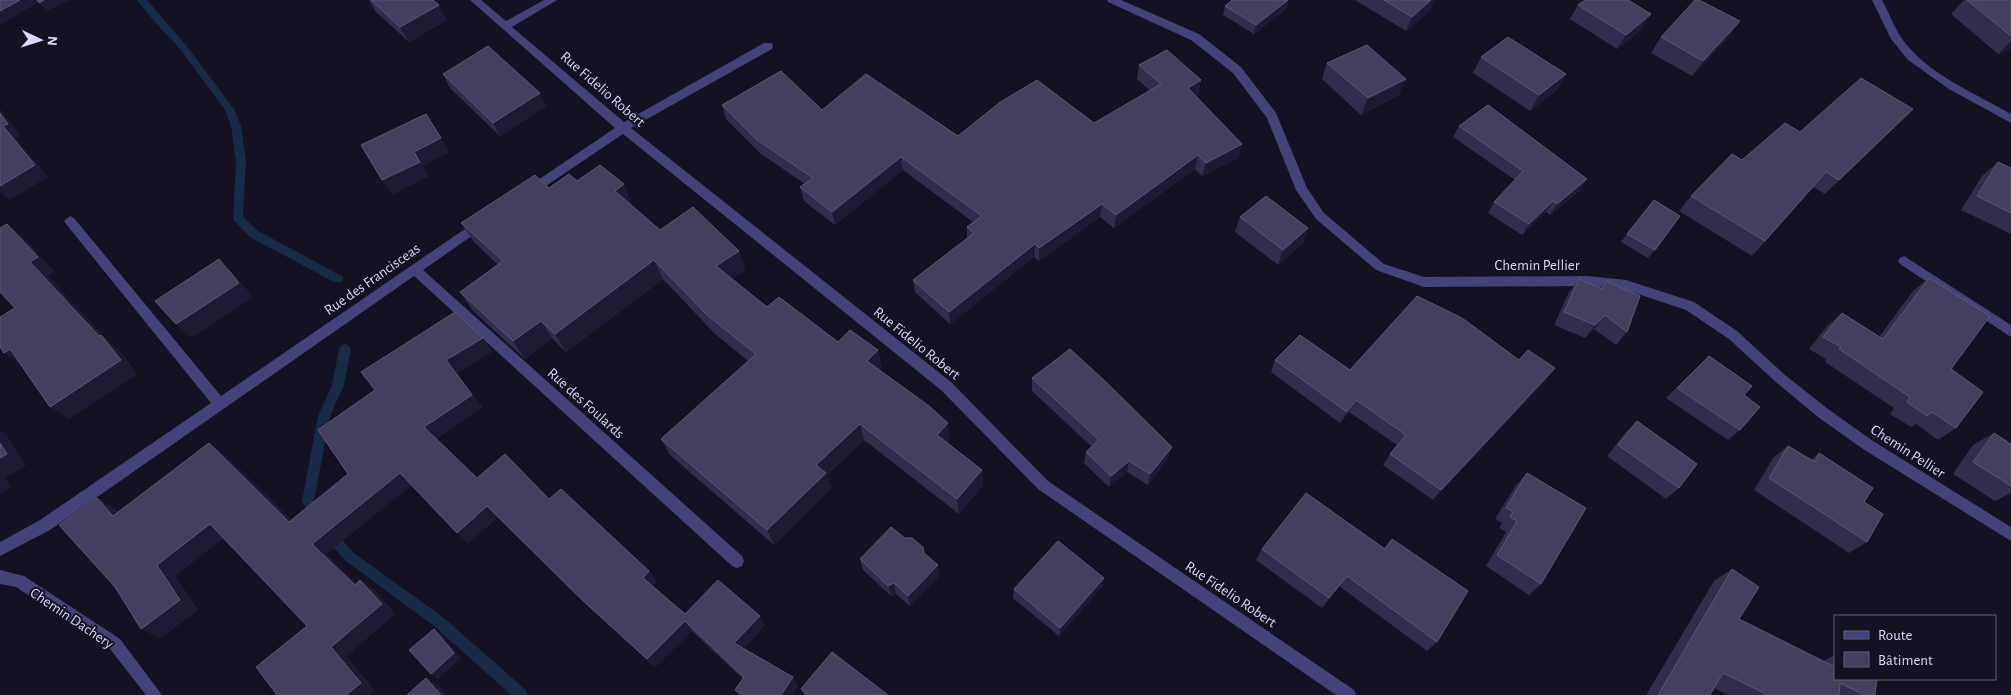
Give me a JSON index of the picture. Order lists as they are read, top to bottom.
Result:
{
  "streets": {
    "street": [
      "Rue Fidelio Robert",
      "Chemin Pellier",
      "Rue des Francisceas",
      "Rue des Foulards",
      "Chemin Dachery"
    ]
  },
  "crossings": [
    ["Rue des Francisceas", "Rue des Foulards"]
  ],
  "legend": ["Route", "Bâtiment"],
  "north": "right"
}
